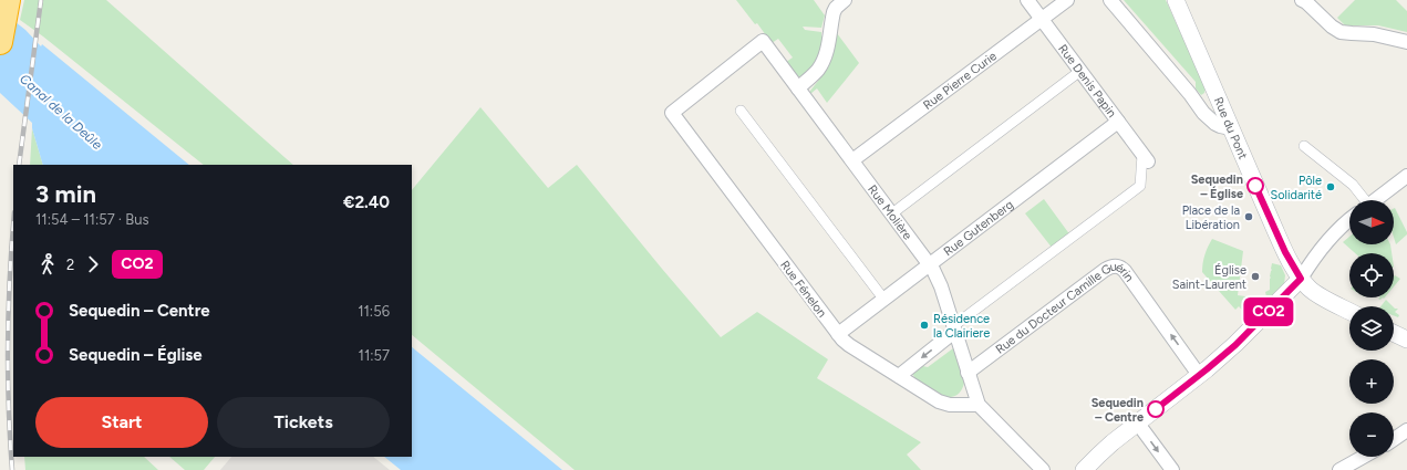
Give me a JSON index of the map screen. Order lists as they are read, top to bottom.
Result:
{
  "streets": {
    "street": [
      "Rue Pierre Curie",
      "Rue Denis Papin",
      "Rue du Pont",
      "Rue Molière",
      "Rue Gutenberg",
      "Rue Fénelon",
      "Rue du Docteur Camille Guérin"
    ]
  },
  "crossings": [
    ["Rue Pierre Curie", "Rue Denis Papin"],
    ["Rue Pierre Curie", "Rue Molière"],
    ["Rue Denis Papin", "Rue Gutenberg"],
    ["Rue Molière", "Rue Gutenberg"],
    ["Rue Molière", "Rue Fénelon"],
    ["Rue Molière", "Rue du Docteur Camille Guérin"],
    ["Rue Gutenberg", "Rue Fénelon"]
  ],
  "water": ["Canal de la Deûle"],
  "places": [
    "Sequedin – Église",
    "Pôle Solidarité",
    "Place de la Libération",
    "Église Saint-Laurent",
    "Résidence la Clairiere",
    "Sequedin – Centre"
  ],
  "lines": ["bus line CO2"],
  "north": "right",
  "page": {
    "on_map": "CO2",
    "heading": ["3 min", "11:54 – 11:57 · Bus", "€2.40"],
    "map_buttons": ["+", "−"],
    "legs": ["2", "CO2"],
    "list": [
      {
        "name": "Sequedin – Centre",
        "value": "11:56"
      },
      {
        "name": "Sequedin – Église",
        "value": "11:57"
      }
    ],
    "buttons": ["Start", "Tickets"]
  }
}
